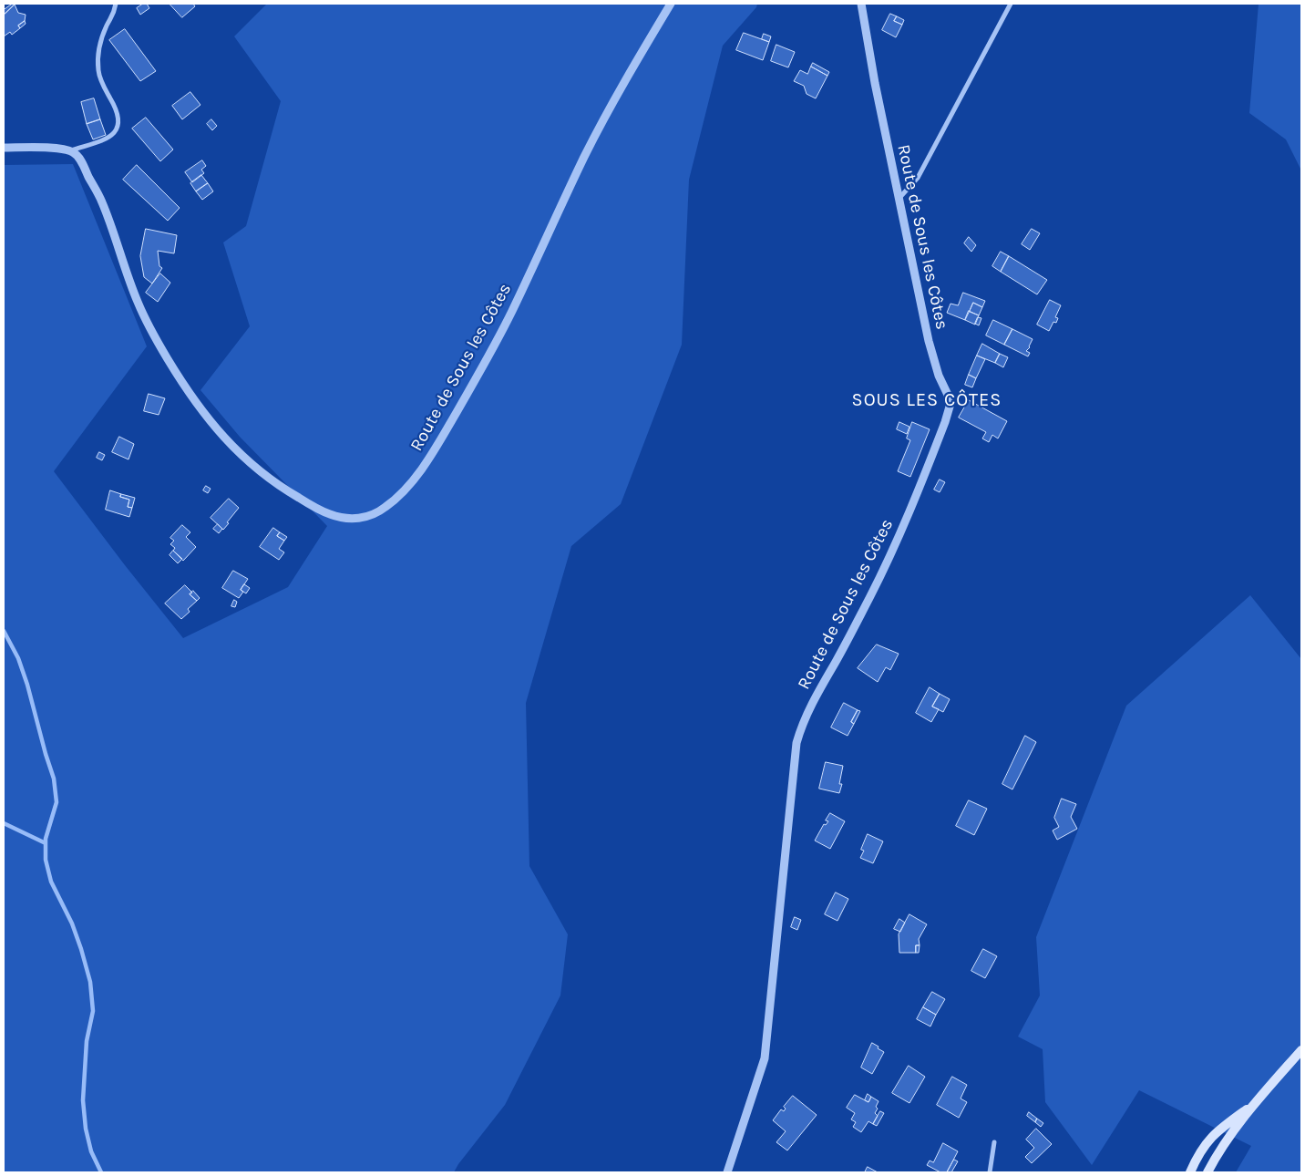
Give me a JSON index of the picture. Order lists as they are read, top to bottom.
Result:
{
  "streets": {
    "street": ["Route de Sous les Côtes"]
  },
  "districts": ["SOUS LES CÔTES"]
}
